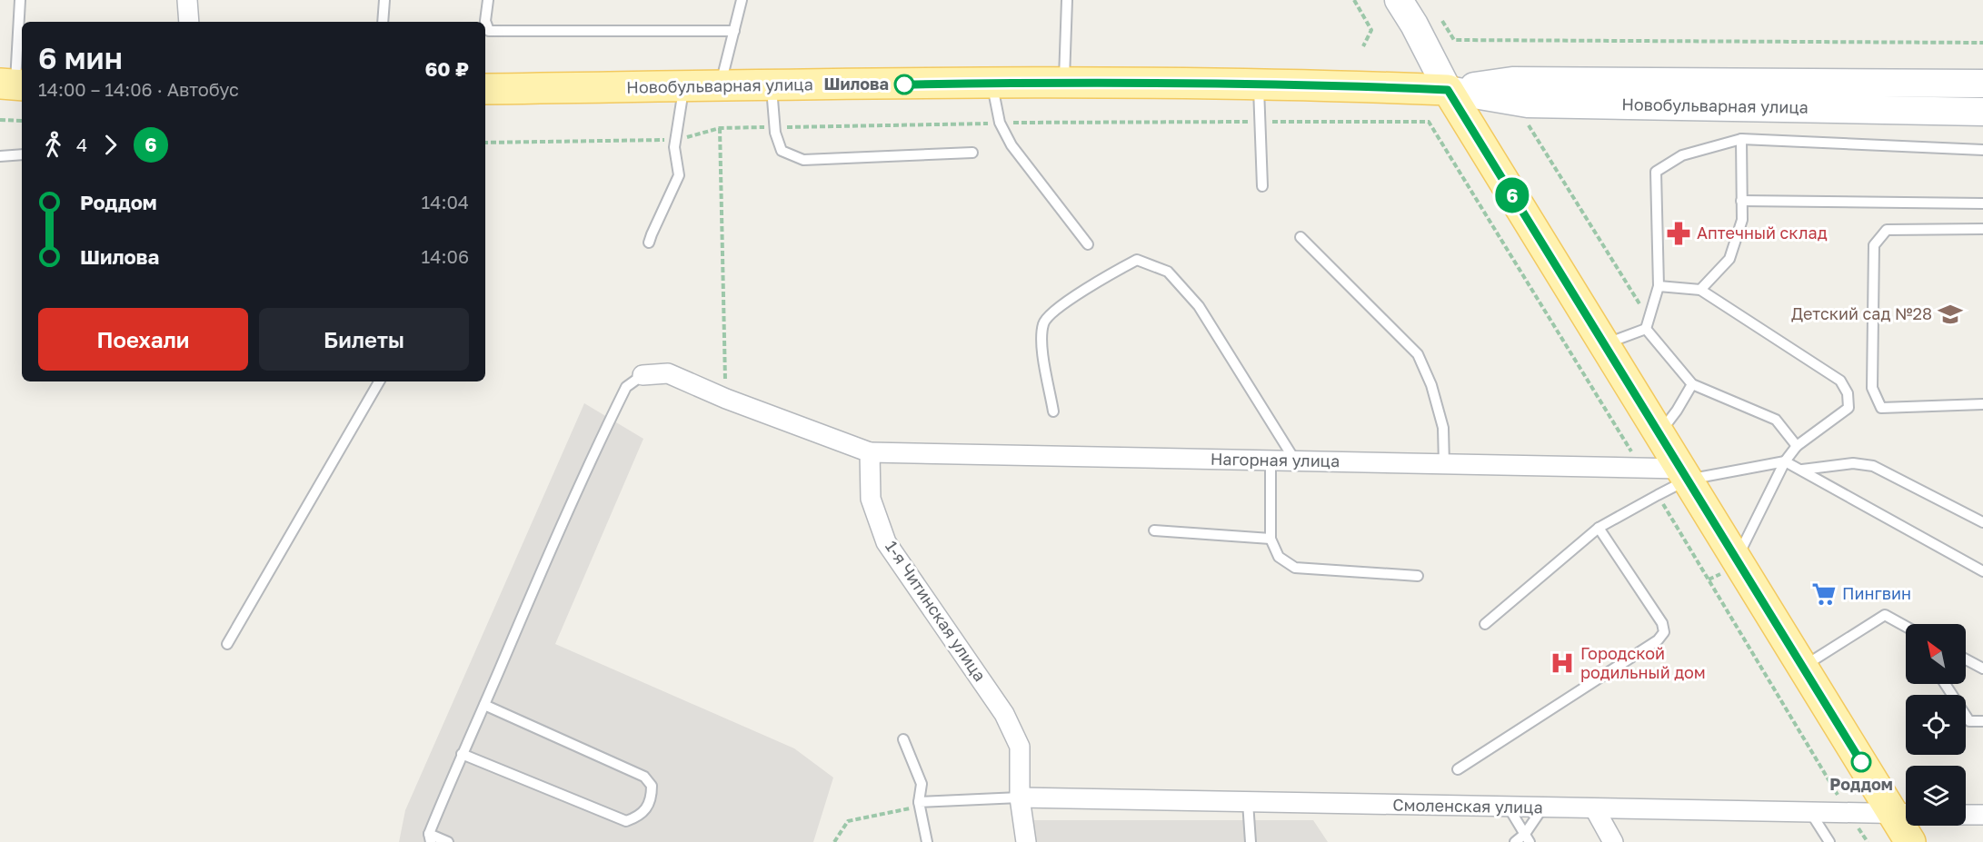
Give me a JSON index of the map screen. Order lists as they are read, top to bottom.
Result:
{
  "streets": {
    "main road": ["Новобульварная улица"],
    "street": ["Нагорная улица", "1-я Читинская улица", "Смоленская улица"]
  },
  "crossings": [
    ["Нагорная улица", "1-я Читинская улица"],
    ["1-я Читинская улица", "Смоленская улица"]
  ],
  "places": {
    "other": ["Шилова", "Роддом"],
    "pharmacy": ["Аптечный склад"],
    "school or university": ["Детский сад №28"],
    "supermarket": ["Пингвин"],
    "hospital": ["Городской родильный дом"]
  },
  "lines": ["bus line 6"],
  "north": "top left",
  "page": {
    "on_map": "6",
    "heading": ["6 мин", "14:00 – 14:06 · Автобус", "60 ₽"],
    "legs": ["4", "6"],
    "list": [
      {
        "name": "Роддом",
        "value": "14:04"
      },
      {
        "name": "Шилова",
        "value": "14:06"
      }
    ],
    "buttons": ["Поехали", "Билеты"]
  }
}
